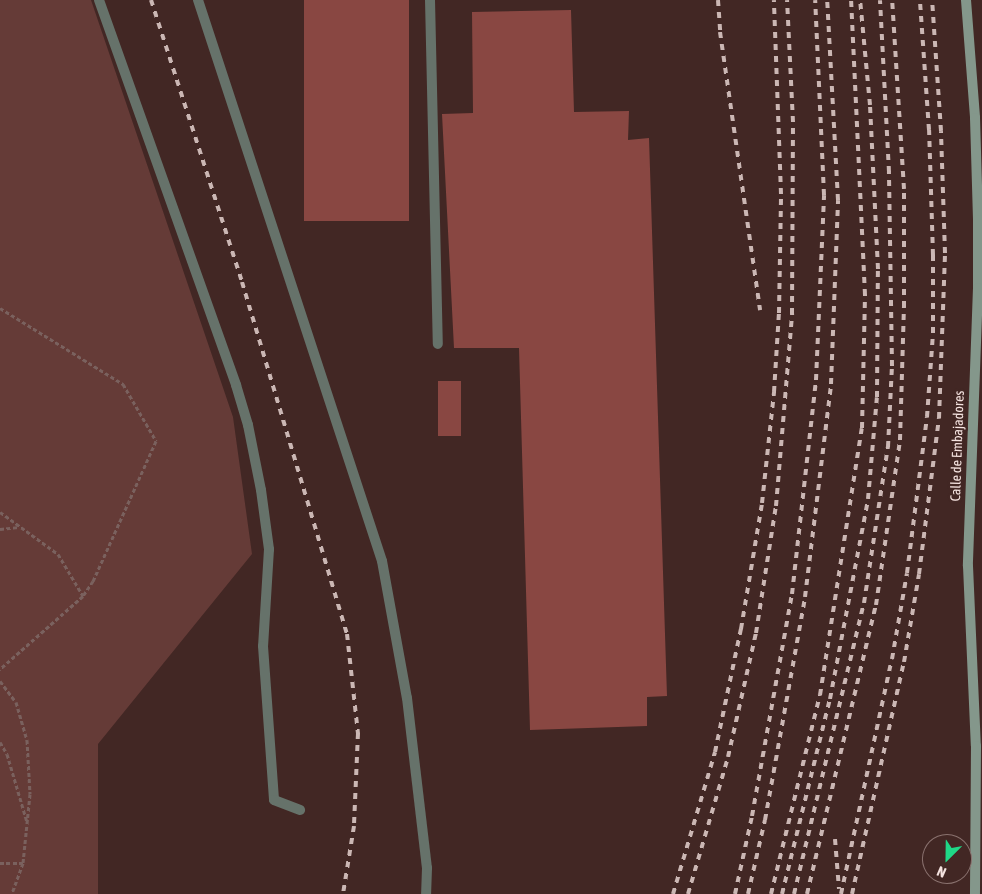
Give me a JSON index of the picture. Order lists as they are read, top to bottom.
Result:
{
  "streets": {
    "main road": ["Calle de Embajadores"]
  },
  "north": "bottom left"
}
